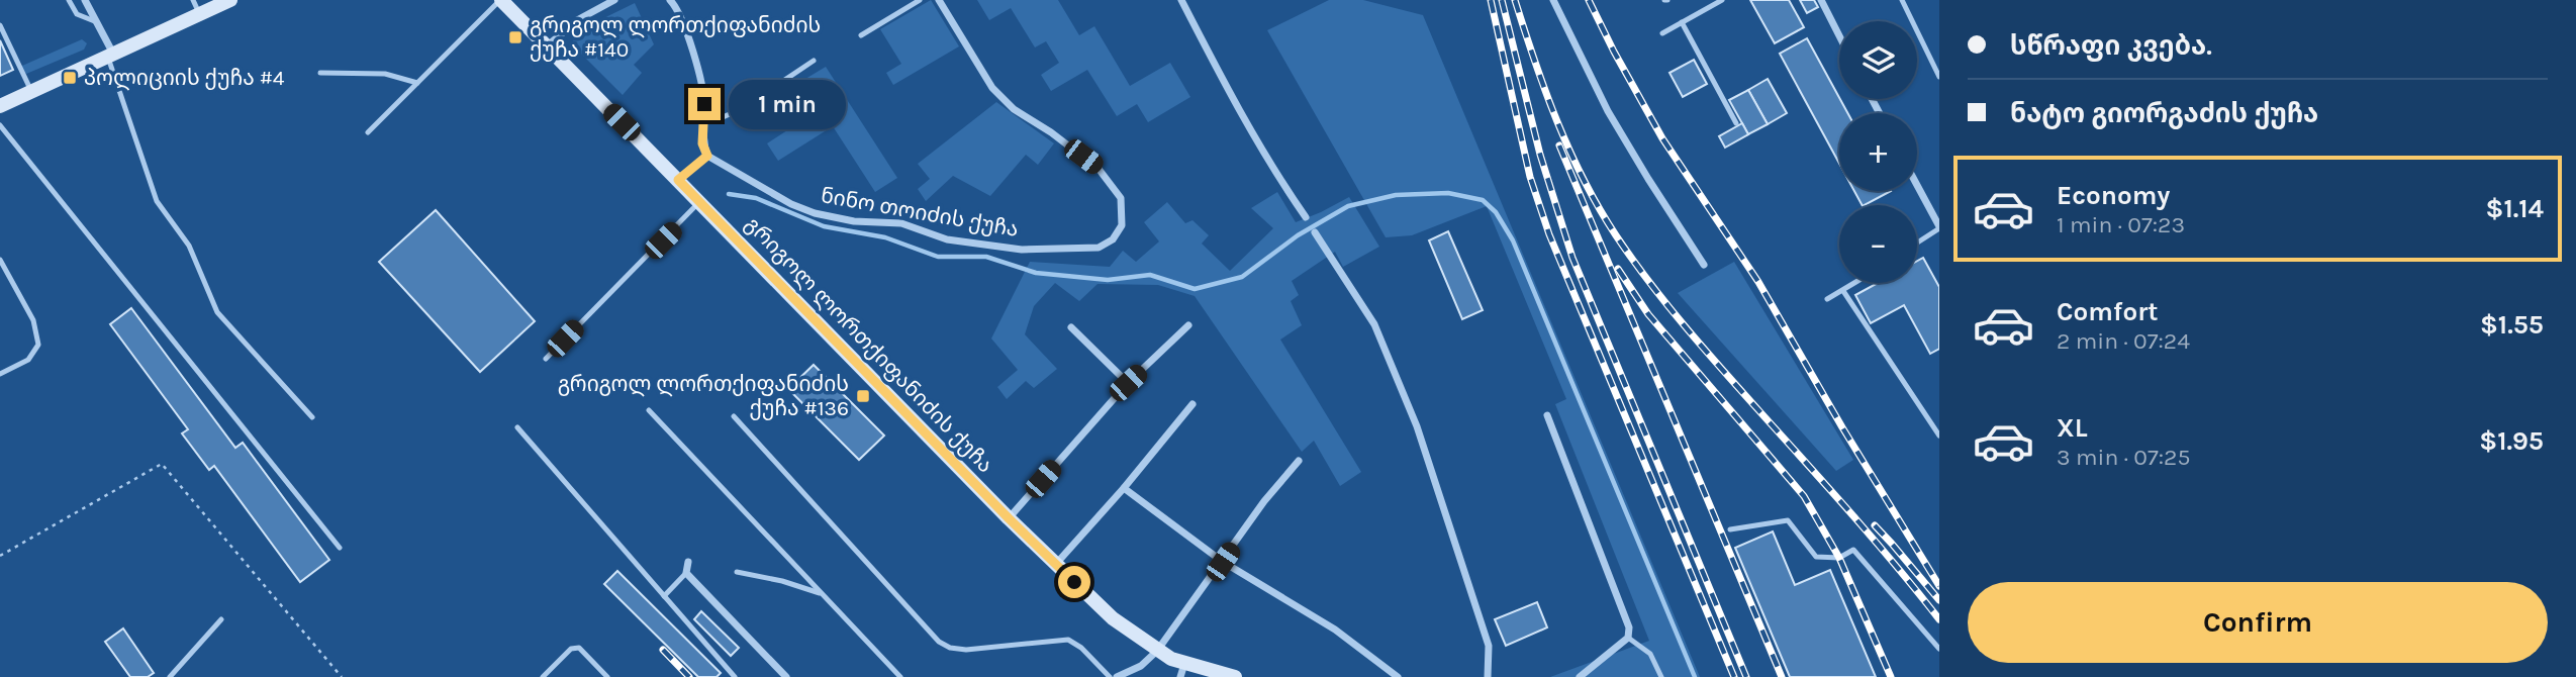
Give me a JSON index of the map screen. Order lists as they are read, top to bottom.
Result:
{
  "streets": {
    "street": ["ნინო თოიძის ქუჩა", "გრიგოლ ლორთქიფანიძის ქუჩა"]
  },
  "places": {
    "transit": ["გრიგოლ ლორთქიფანიძის ქუჩა #140", "პოლიციის ქუჩა #4", "გრიგოლ ლორთქიფანიძის ქუჩა #136"]
  },
  "page": {
    "banner": ["სწრაფი კვება.", "ნატო გიორგაძის ქუჩა"],
    "map_buttons": ["+", "−"],
    "bubble": "1 min",
    "list": [
      {
        "name": "Economy",
        "note": "1 min · 07:23",
        "value": "$1.14"
      },
      {
        "name": "Comfort",
        "note": "2 min · 07:24",
        "value": "$1.55"
      },
      {
        "name": "XL",
        "note": "3 min · 07:25",
        "value": "$1.95"
      }
    ],
    "buttons": "Confirm"
  }
}
